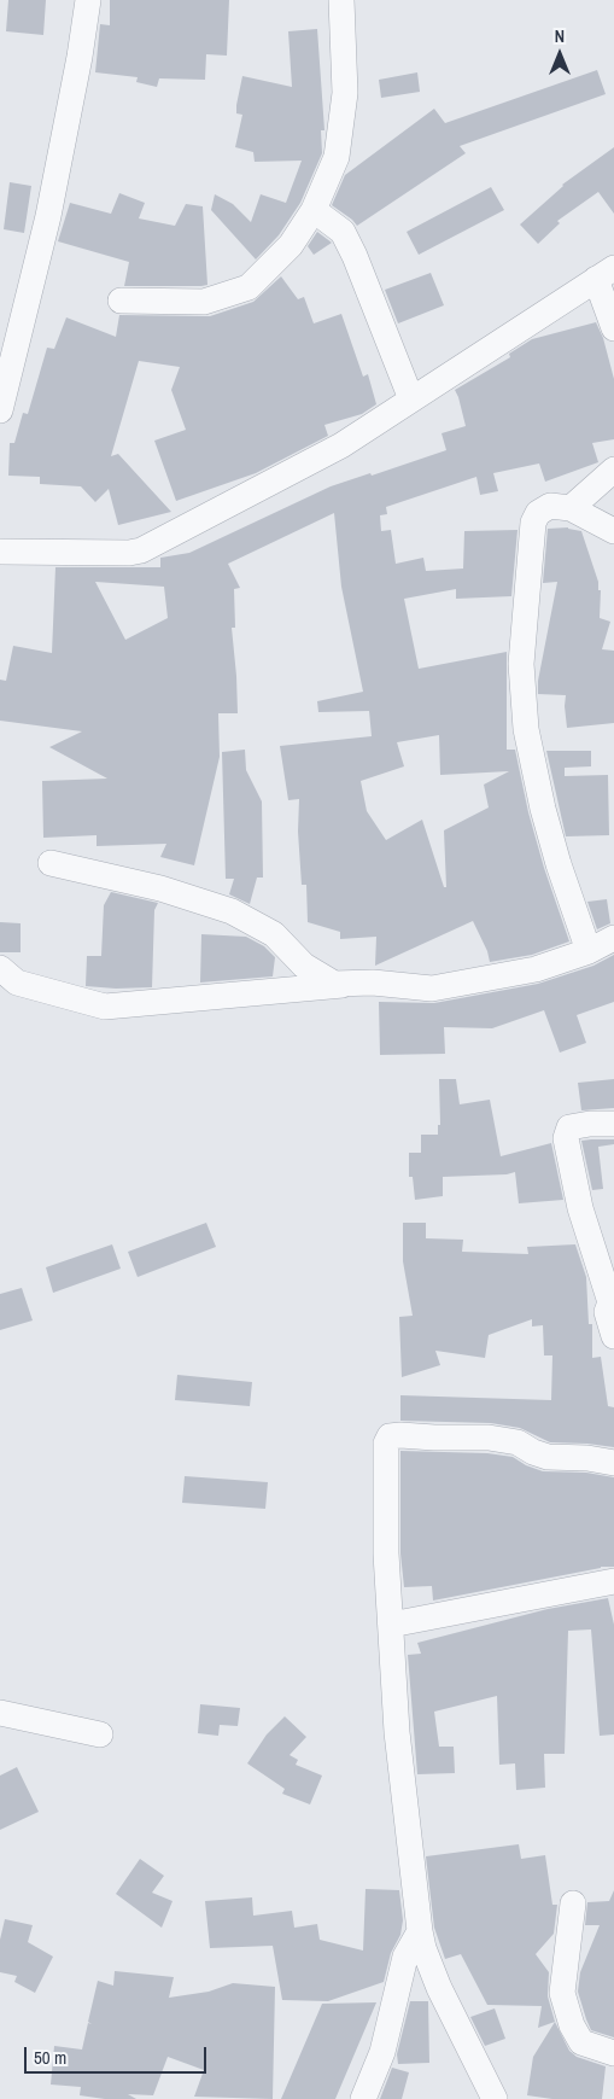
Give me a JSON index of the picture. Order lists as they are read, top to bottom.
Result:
{
  "scale_bar": "50 m",
  "north": "top"
}
